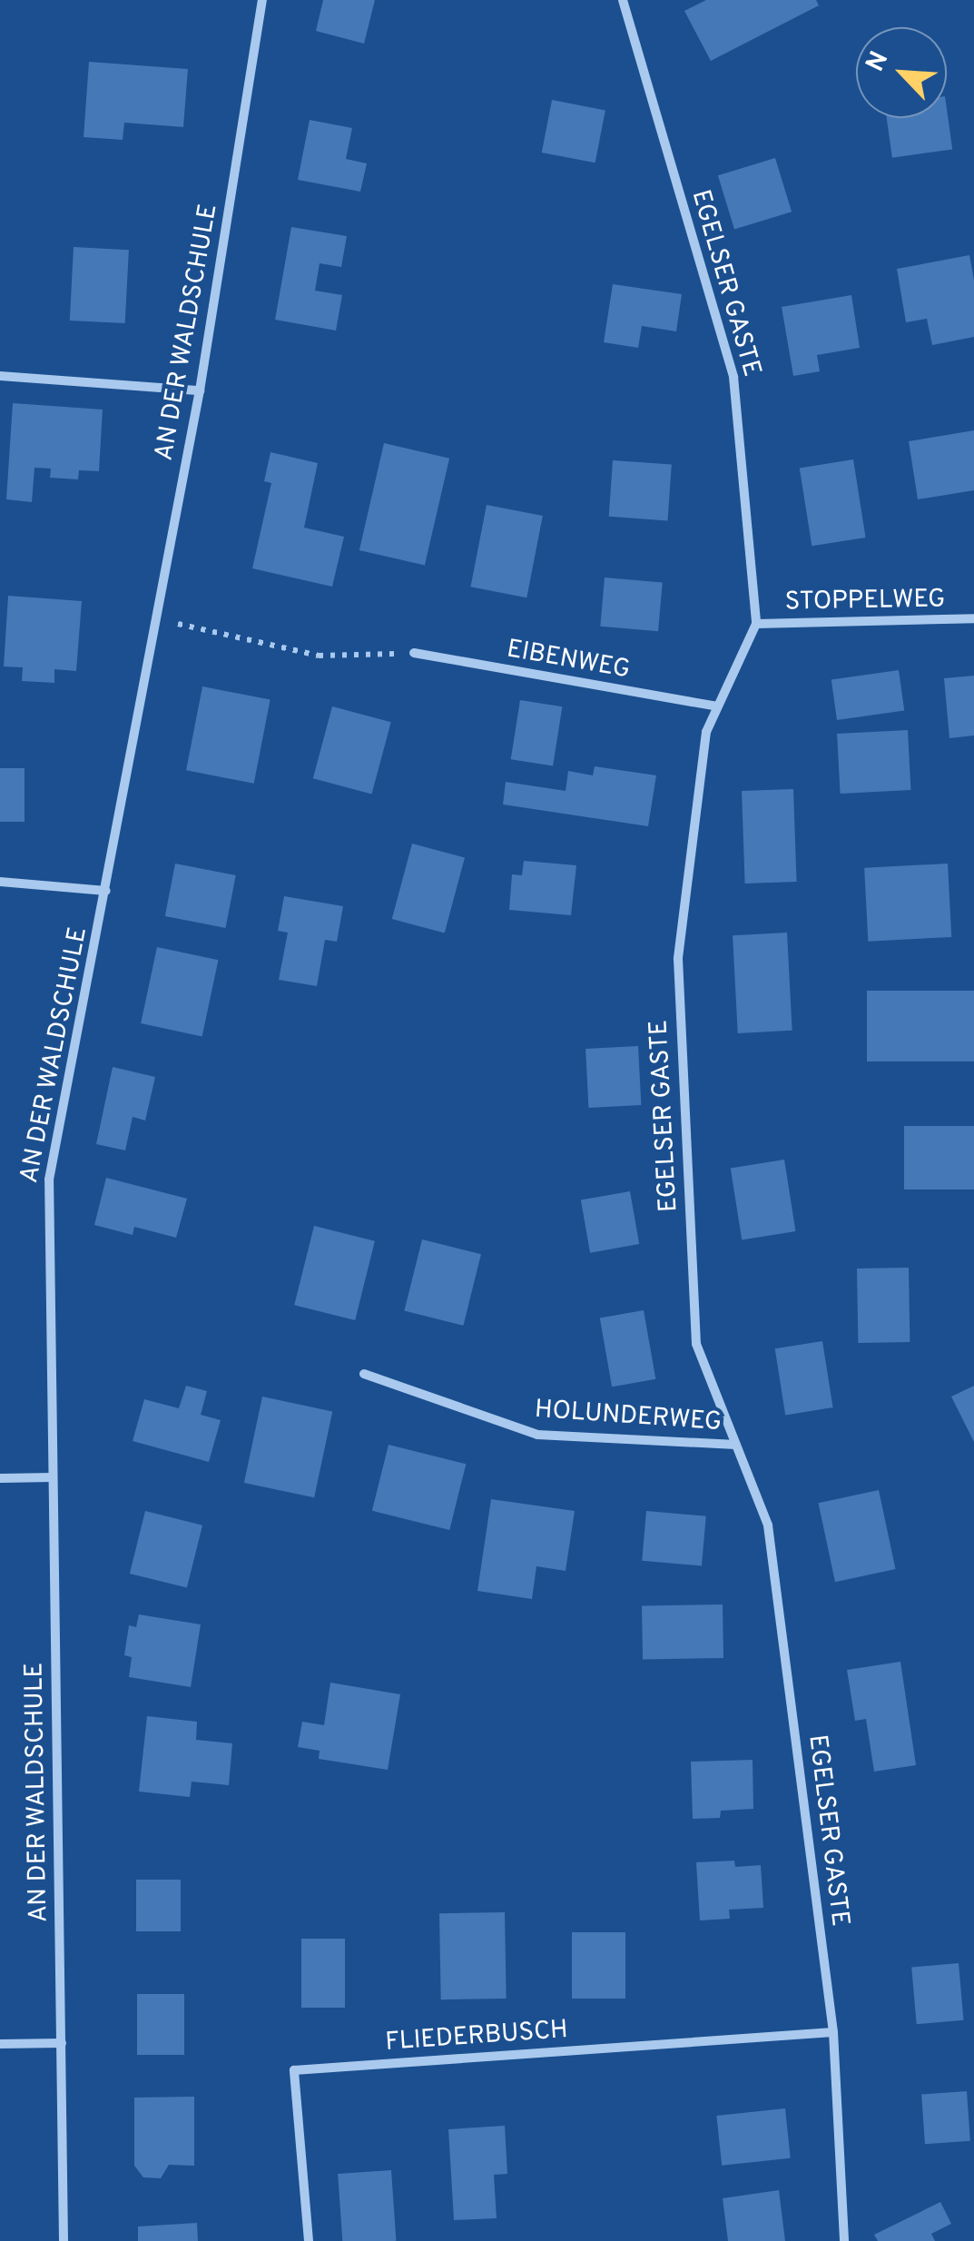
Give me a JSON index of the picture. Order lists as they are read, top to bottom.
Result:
{
  "streets": {
    "street": [
      "EGELSER GASTE",
      "AN DER WALDSCHULE",
      "STOPPELWEG",
      "EIBENWEG",
      "HOLUNDERWEG",
      "FLIEDERBUSCH"
    ]
  },
  "crossings": [
    ["EGELSER GASTE", "STOPPELWEG"],
    ["EGELSER GASTE", "EIBENWEG"],
    ["EGELSER GASTE", "HOLUNDERWEG"],
    ["EGELSER GASTE", "FLIEDERBUSCH"]
  ],
  "north": "top left"
}
